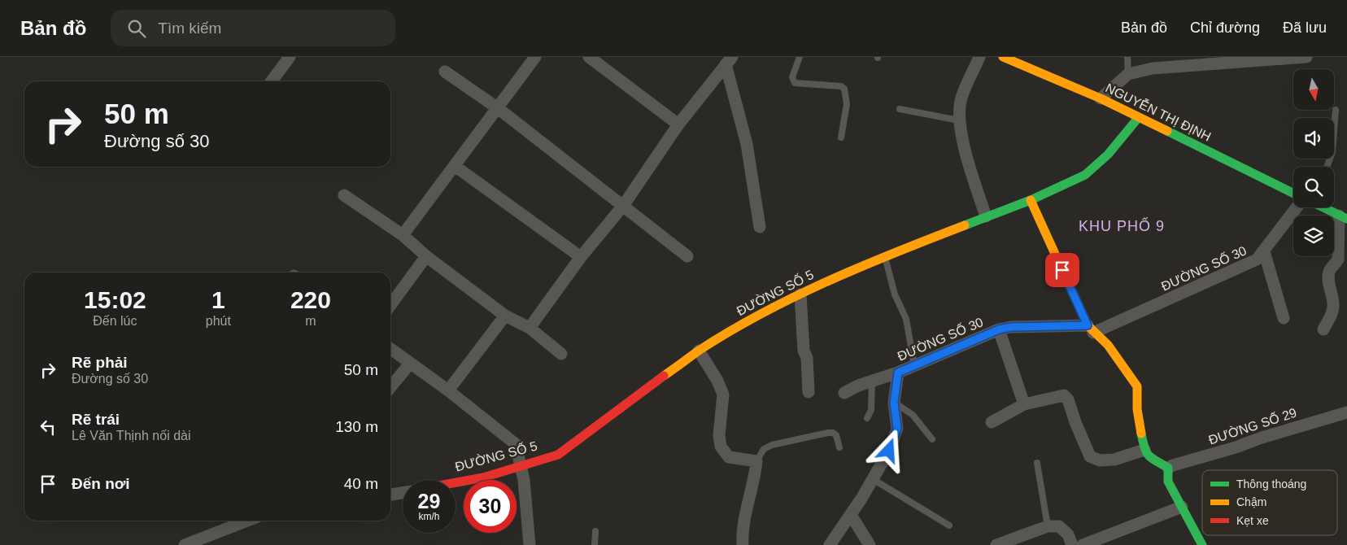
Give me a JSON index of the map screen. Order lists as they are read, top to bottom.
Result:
{
  "streets": {
    "street": [
      "NGUYỄN THỊ ĐỊNH",
      "ĐƯỜNG SỐ 30",
      "ĐƯỜNG SỐ 5",
      "ĐƯỜNG SỐ 29"
    ]
  },
  "crossings": [
    ["NGUYỄN THỊ ĐỊNH", "ĐƯỜNG SỐ 5"]
  ],
  "districts": ["KHU PHỐ 9"],
  "legend": ["Thông thoáng", "Chậm", "Kẹt xe"],
  "north": "bottom",
  "page": {
    "header": "Bản đồ",
    "search": "Tìm kiếm",
    "nav": ["Bản đồ", "Chỉ đường", "Đã lưu"],
    "turn": ["50 m", "Đường số 30"],
    "eta": [
      "15:02",
      "Đến lúc",
      "1",
      "phút",
      "220",
      "m"
    ],
    "list": [
      {
        "name": "Rẽ phải",
        "note": "Đường số 30",
        "value": "50 m"
      },
      {
        "name": "Rẽ trái",
        "note": "Lê Văn Thịnh nối dài",
        "value": "130 m"
      },
      {
        "name": "Đến nơi",
        "value": "40 m"
      }
    ],
    "speed": "29 km/h",
    "limit": "30"
  }
}
